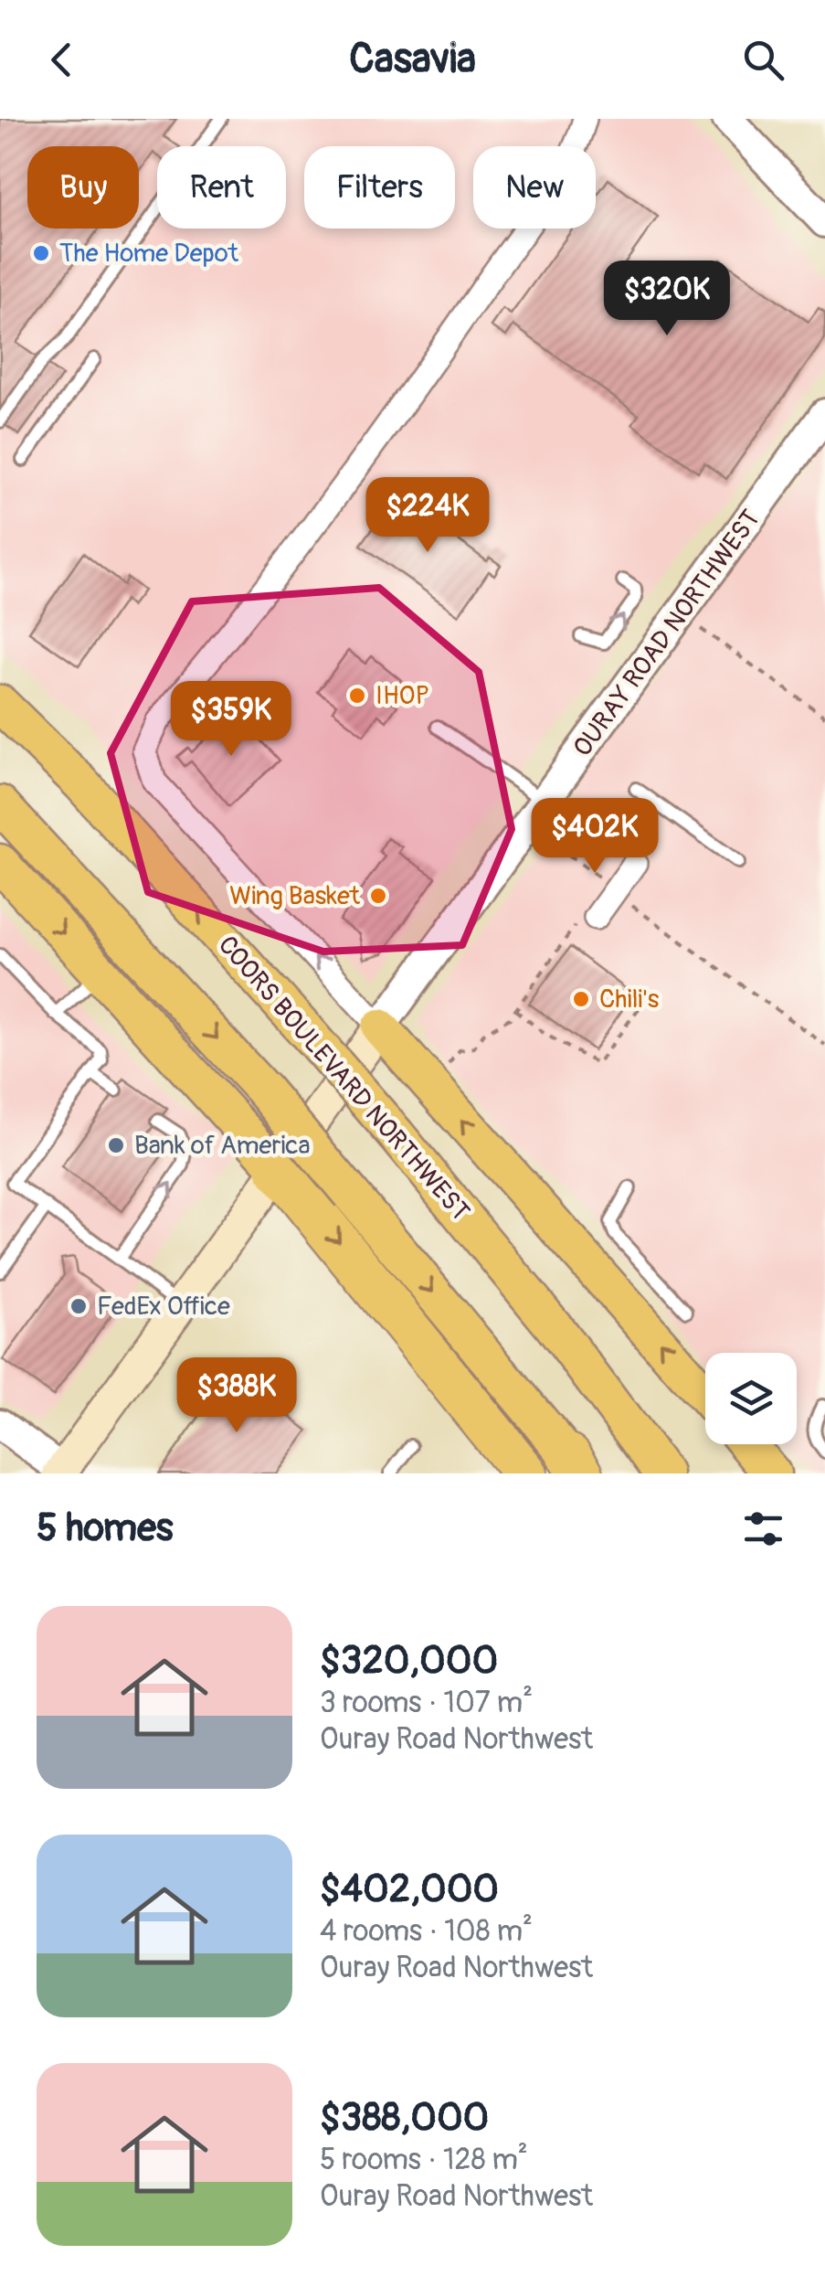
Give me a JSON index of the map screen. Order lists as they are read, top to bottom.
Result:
{
  "streets": {
    "main road": ["OURAY ROAD NORTHWEST", "COORS BOULEVARD NORTHWEST"]
  },
  "places": [
    "The Home Depot",
    "IHOP",
    "Wing Basket",
    "Chili's",
    "Bank of America",
    "FedEx Office"
  ],
  "page": {
    "header": "Casavia",
    "chip": [
      "Buy",
      "Rent",
      "Filters",
      "New"
    ],
    "price": [
      "$320K",
      "$224K",
      "$359K",
      "$402K",
      "$388K"
    ],
    "heading": "5 homes",
    "list": [
      {
        "name": "$320,000",
        "note": "3 rooms · 107 m² · Ouray Road Northwest"
      },
      {
        "name": "$402,000",
        "note": "4 rooms · 108 m² · Ouray Road Northwest"
      },
      {
        "name": "$388,000",
        "note": "5 rooms · 128 m² · Ouray Road Northwest"
      }
    ]
  }
}
